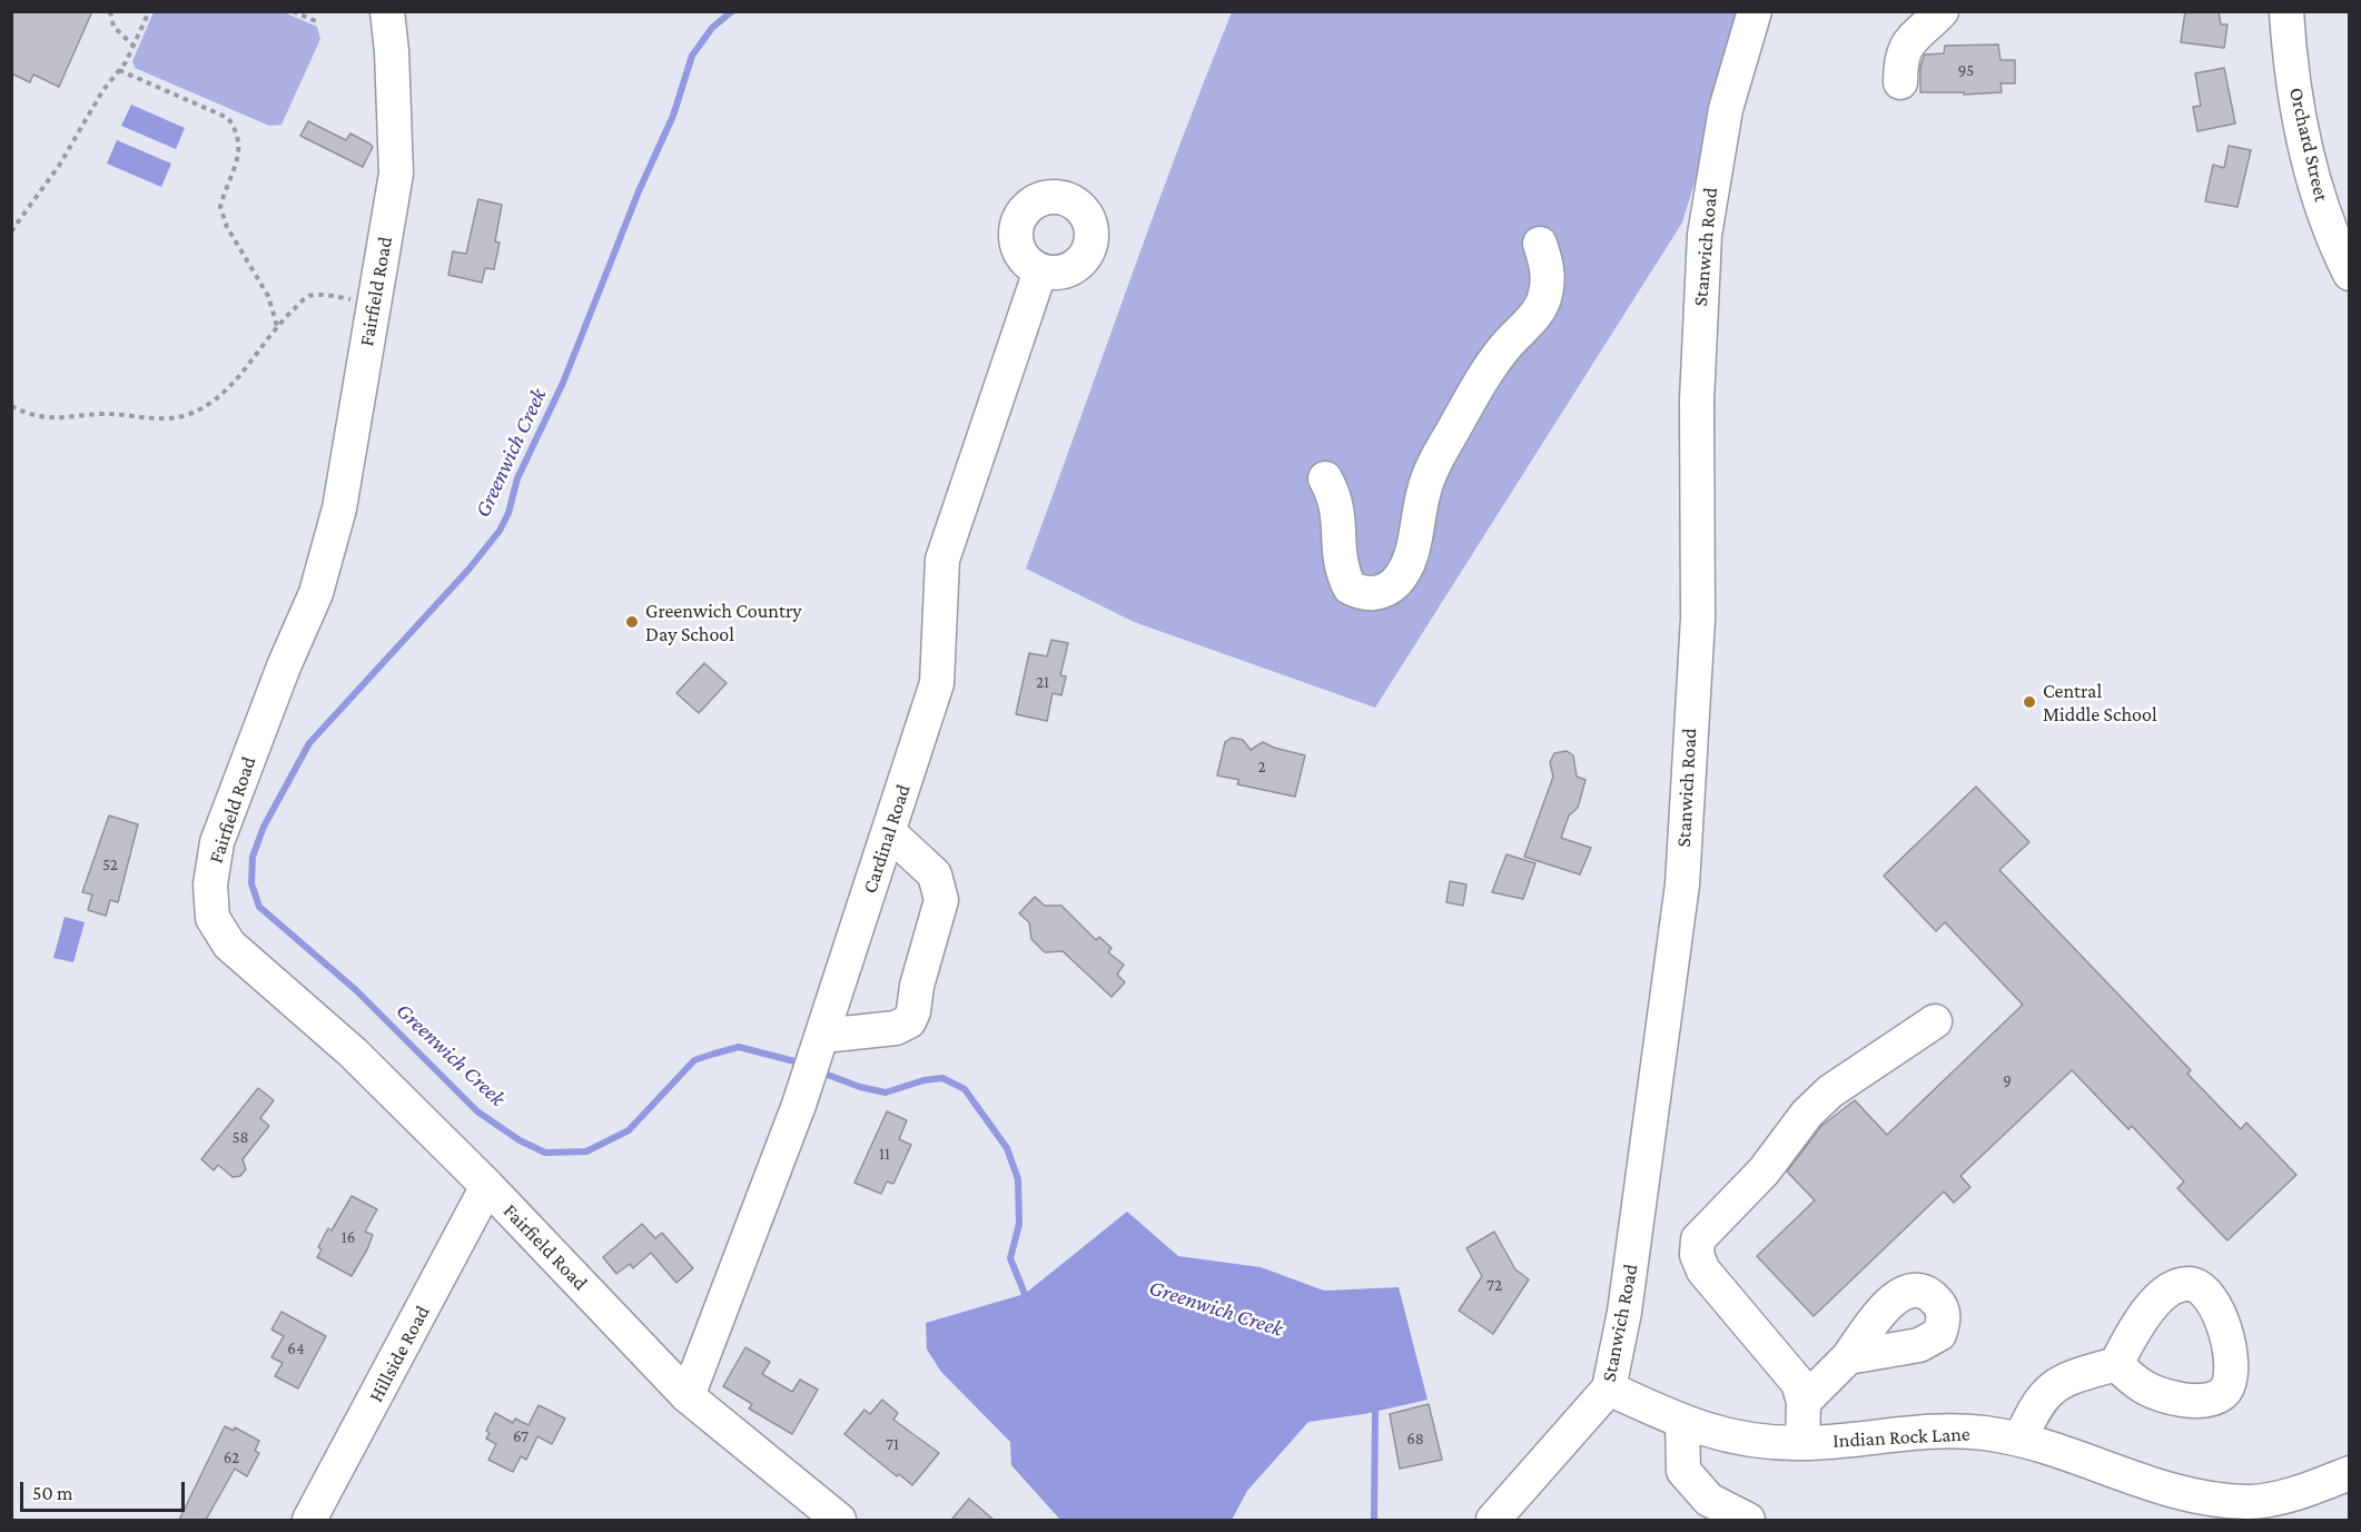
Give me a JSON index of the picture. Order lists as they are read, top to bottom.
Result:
{
  "streets": {
    "street": [
      "Orchard Street",
      "Stanwich Road",
      "Fairfield Road",
      "Cardinal Road",
      "Hillside Road",
      "Indian Rock Lane"
    ]
  },
  "crossings": [
    ["Stanwich Road", "Indian Rock Lane"],
    ["Fairfield Road", "Cardinal Road"],
    ["Fairfield Road", "Hillside Road"]
  ],
  "water": ["Greenwich Creek"],
  "places": ["Greenwich Country Day School", "Central Middle School"],
  "house_numbers": [
    "95",
    "21",
    "2",
    "52",
    "9",
    "58",
    "11",
    "16",
    "72",
    "64",
    "67",
    "68",
    "71",
    "62"
  ],
  "scale_bar": "50 m"
}
